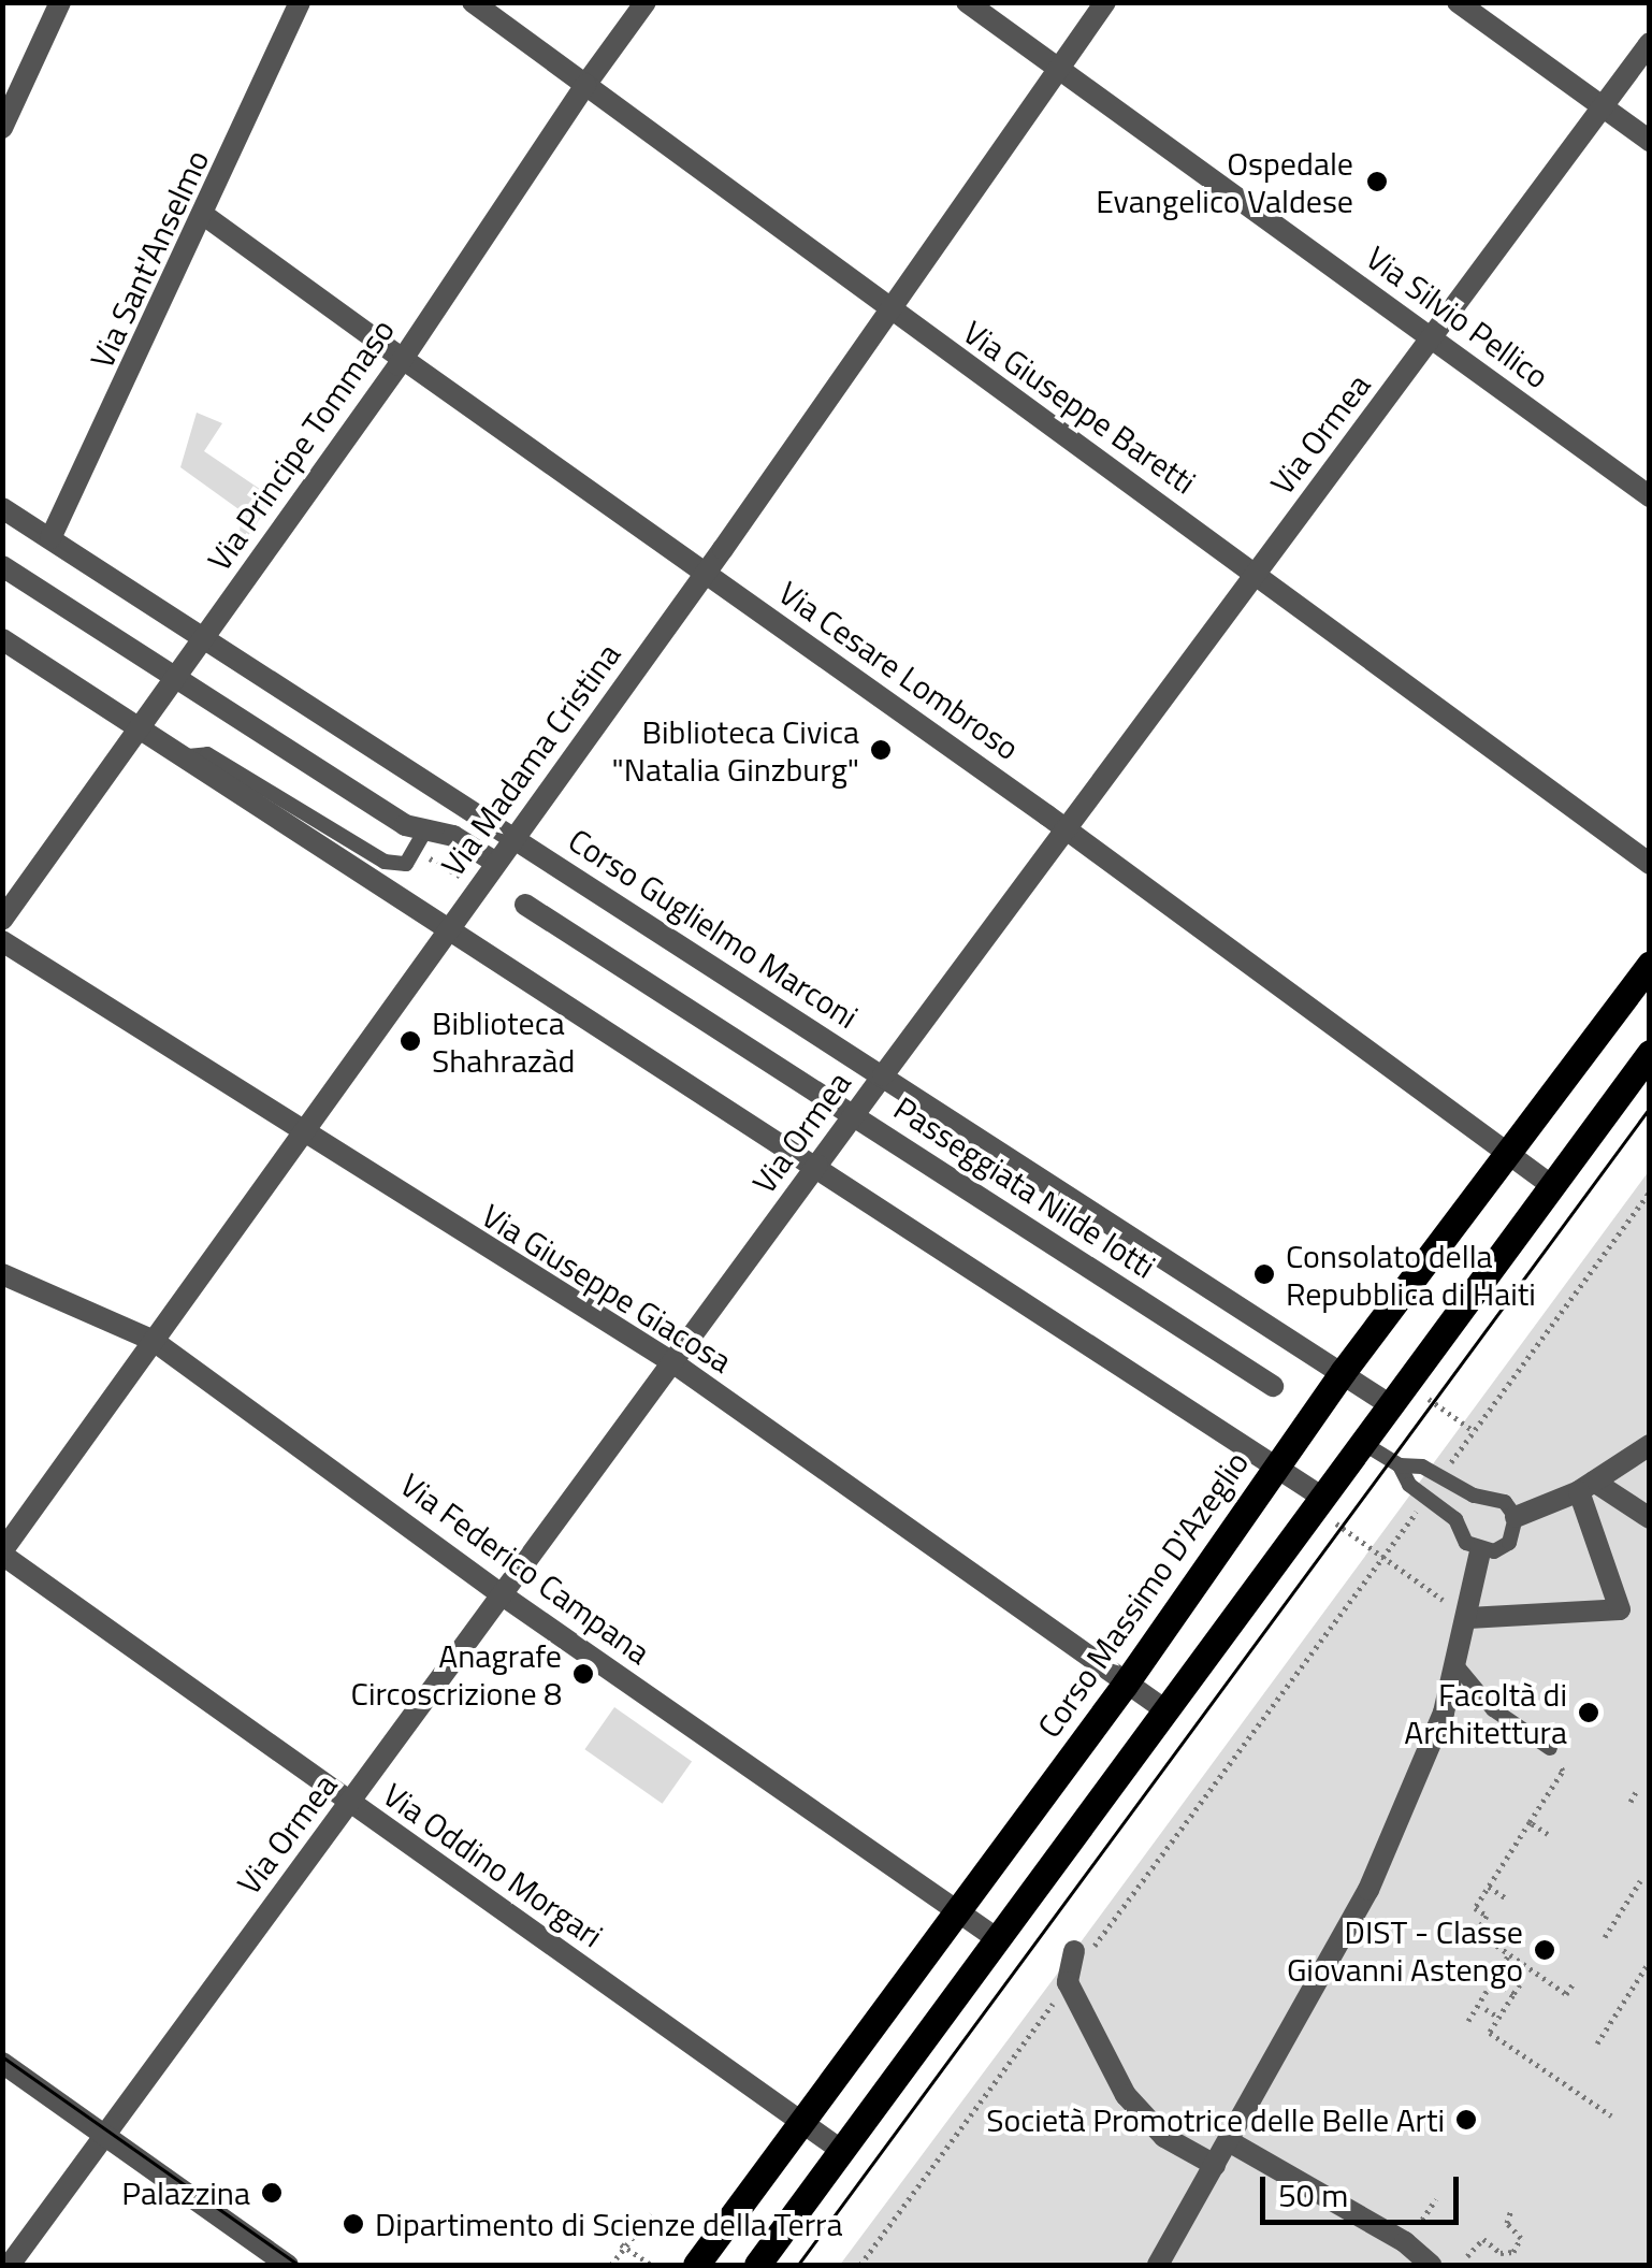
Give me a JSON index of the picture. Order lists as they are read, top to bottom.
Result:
{
  "streets": {
    "main road": ["Corso Massimo D'Azeglio"],
    "street": [
      "Via Sant'Anselmo",
      "Via Silvio Pellico",
      "Via Giuseppe Baretti",
      "Via Ormea",
      "Via Principe Tommaso",
      "Via Cesare Lombroso",
      "Via Madama Cristina",
      "Corso Guglielmo Marconi",
      "Passeggiata Nilde Iotti",
      "Via Giuseppe Giacosa",
      "Via Federico Campana",
      "Via Oddino Morgari"
    ]
  },
  "crossings": [
    ["Via Sant'Anselmo", "Via Cesare Lombroso"],
    ["Via Sant'Anselmo", "Corso Guglielmo Marconi"],
    ["Via Silvio Pellico", "Via Ormea"],
    ["Via Silvio Pellico", "Via Madama Cristina"],
    ["Via Giuseppe Baretti", "Via Ormea"],
    ["Via Giuseppe Baretti", "Via Principe Tommaso"],
    ["Via Giuseppe Baretti", "Via Madama Cristina"],
    ["Via Ormea", "Via Cesare Lombroso"],
    ["Via Ormea", "Corso Guglielmo Marconi"],
    ["Via Ormea", "Passeggiata Nilde Iotti"],
    ["Via Ormea", "Via Giuseppe Giacosa"],
    ["Via Ormea", "Via Federico Campana"],
    ["Via Ormea", "Via Oddino Morgari"],
    ["Via Principe Tommaso", "Via Cesare Lombroso"],
    ["Via Principe Tommaso", "Corso Guglielmo Marconi"],
    ["Via Cesare Lombroso", "Via Madama Cristina"],
    ["Via Cesare Lombroso", "Corso Massimo D'Azeglio"],
    ["Via Madama Cristina", "Corso Guglielmo Marconi"],
    ["Via Madama Cristina", "Via Giuseppe Giacosa"],
    ["Via Madama Cristina", "Via Federico Campana"],
    ["Via Madama Cristina", "Via Oddino Morgari"],
    ["Corso Guglielmo Marconi", "Corso Massimo D'Azeglio"],
    ["Via Giuseppe Giacosa", "Corso Massimo D'Azeglio"],
    ["Via Federico Campana", "Corso Massimo D'Azeglio"],
    ["Corso Massimo D'Azeglio", "Via Oddino Morgari"]
  ],
  "places": [
    "Ospedale Evangelico Valdese",
    "Biblioteca Civica \"Natalia Ginzburg\"",
    "Biblioteca Shahrazàd",
    "Consolato della Repubblica di Haiti",
    "Anagrafe Circoscrizione 8",
    "Facoltà di Architettura",
    "DIST - Classe Giovanni Astengo",
    "Società Promotrice delle Belle Arti",
    "Palazzina",
    "Dipartimento di Scienze della Terra"
  ],
  "scale_bar": "50 m"
}
